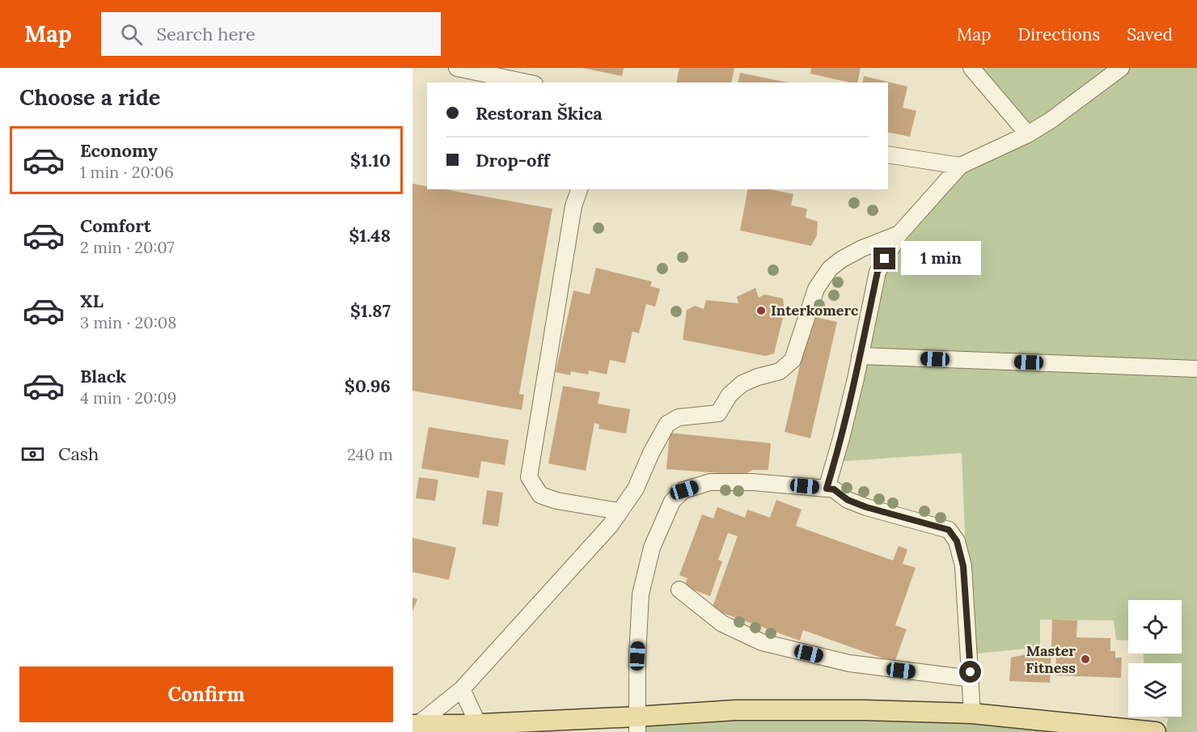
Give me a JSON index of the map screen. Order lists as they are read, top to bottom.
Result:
{
  "places": ["Interkomerc", "Master Fitness"],
  "page": {
    "header": "Map",
    "search": "Search here",
    "nav": ["Map", "Directions", "Saved"],
    "heading": "Choose a ride",
    "banner": ["Restoran Škica", "Drop-off"],
    "list": [
      {
        "name": "Economy",
        "note": "1 min · 20:06",
        "value": "$1.10"
      },
      {
        "name": "Comfort",
        "note": "2 min · 20:07",
        "value": "$1.48"
      },
      {
        "name": "XL",
        "note": "3 min · 20:08",
        "value": "$1.87"
      },
      {
        "name": "Black",
        "note": "4 min · 20:09",
        "value": "$0.96"
      }
    ],
    "bubble": "1 min",
    "pay": ["Cash", "240 m"],
    "buttons": "Confirm"
  }
}
